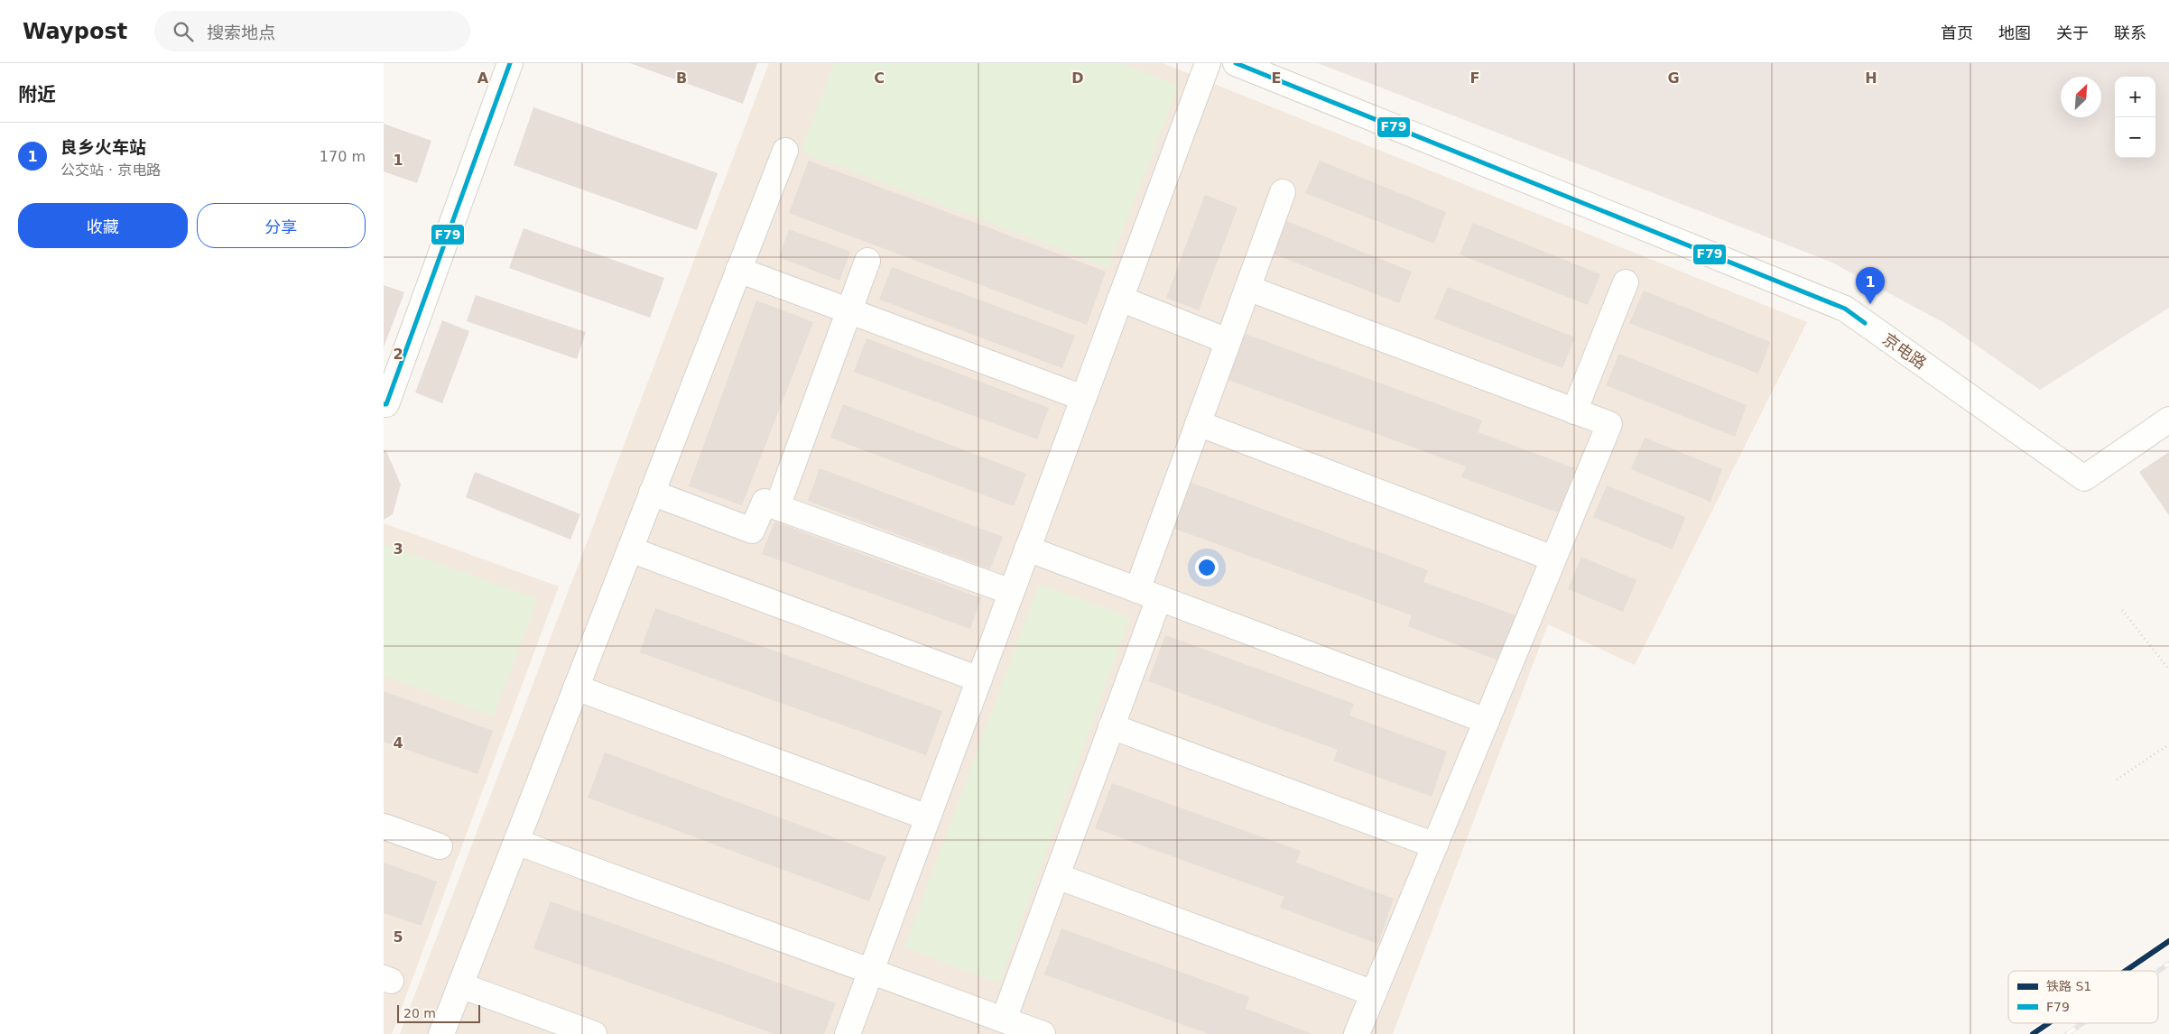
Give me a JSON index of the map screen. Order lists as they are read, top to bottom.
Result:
{
  "streets": {
    "street": ["京电路"]
  },
  "lines": ["transit line F79", "rail line S1"],
  "legend": ["铁路 S1", "F79"],
  "scale_bar": "20 m",
  "north": "top right",
  "page": {
    "header": "Waypost",
    "search": "搜索地点",
    "nav": [
      "首页",
      "地图",
      "关于",
      "联系"
    ],
    "heading": "附近",
    "map_buttons": ["+", "−"],
    "list": [
      {
        "mark": "1",
        "name": "良乡火车站",
        "note": "公交站 · 京电路",
        "value": "170 m"
      }
    ],
    "buttons": ["收藏", "分享"],
    "pins": "1",
    "scale": "20 m"
  },
  "grid": {
    "columns": [
      "A",
      "B",
      "C",
      "D",
      "E",
      "F",
      "G",
      "H"
    ],
    "rows": [
      "1",
      "2",
      "3",
      "4",
      "5"
    ]
  }
}
